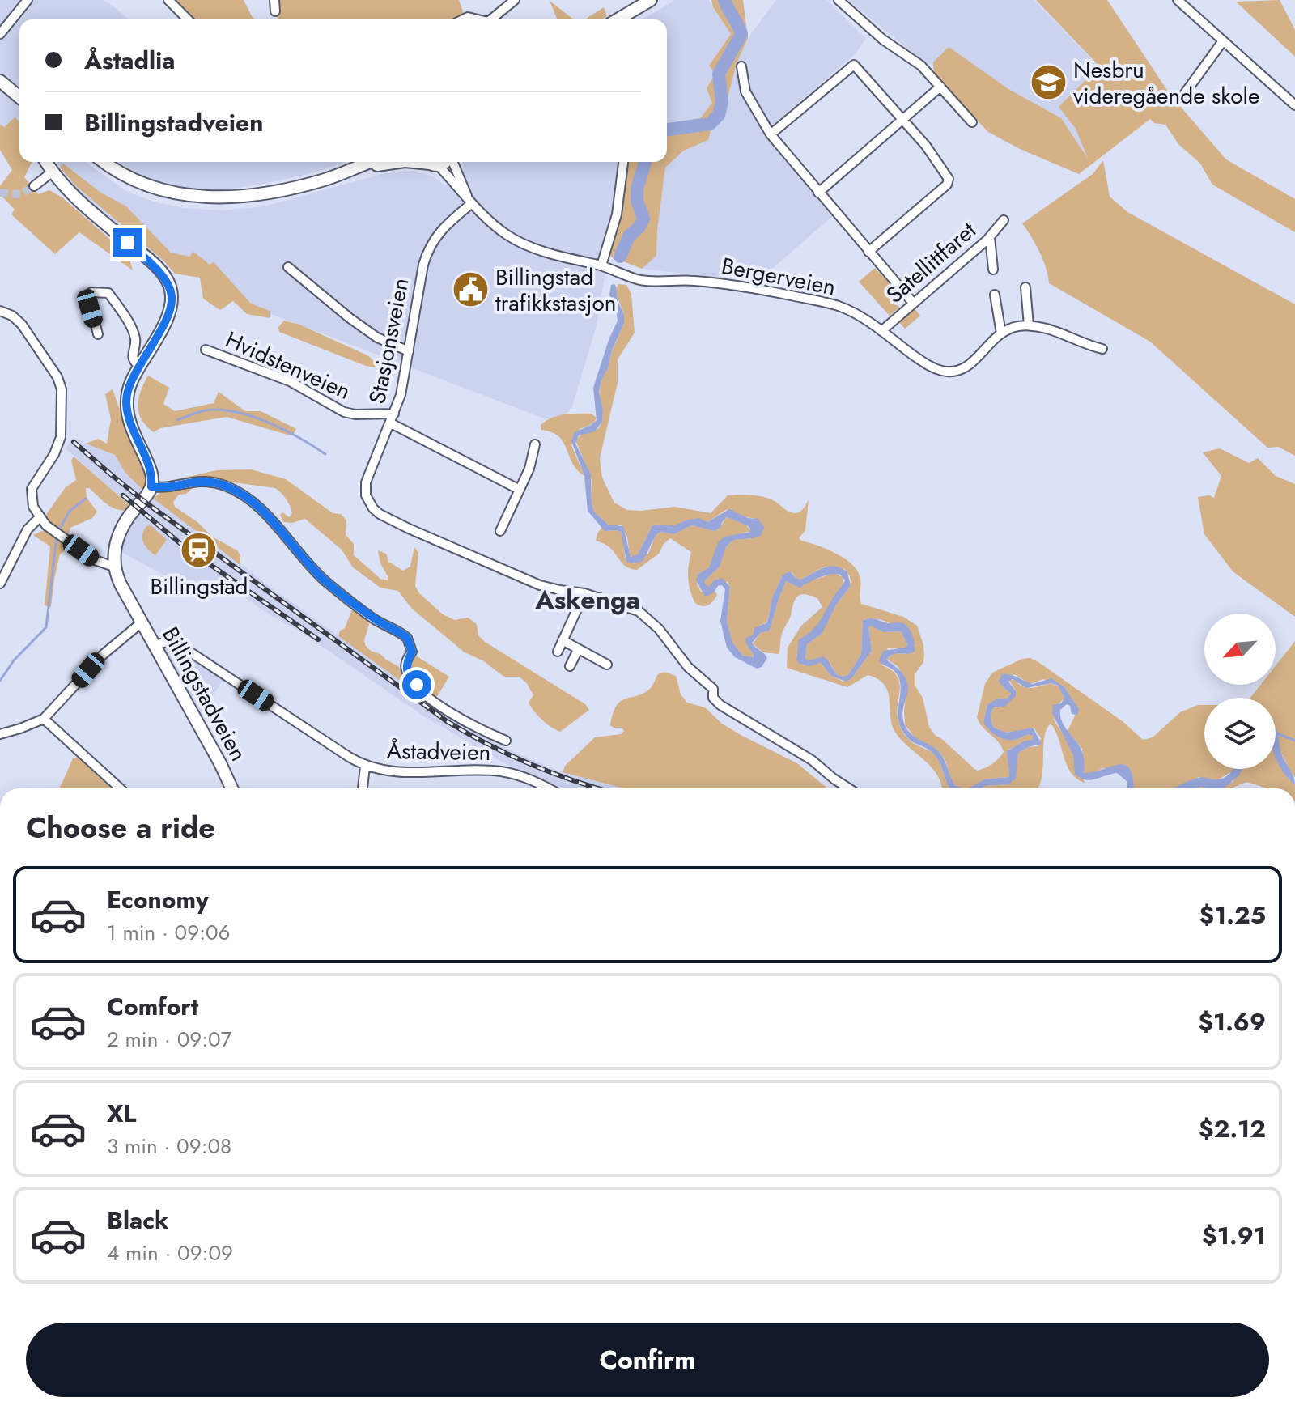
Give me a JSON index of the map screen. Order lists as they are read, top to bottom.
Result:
{
  "streets": {
    "main road": ["Billingstadveien"],
    "street": [
      "Satellittfaret",
      "Bergerveien",
      "Stasjonsveien",
      "Hvidstenveien",
      "Åstadveien"
    ]
  },
  "crossings": [
    ["Satellittfaret", "Bergerveien"],
    ["Stasjonsveien", "Hvidstenveien"],
    ["Billingstadveien", "Åstadveien"]
  ],
  "districts": ["Askenga"],
  "places": {
    "school or university": ["Nesbru videregående skole"],
    "public building": ["Billingstad trafikkstasjon"],
    "station": ["Billingstad"]
  },
  "north": "bottom left",
  "page": {
    "banner": ["Åstadlia", "Billingstadveien"],
    "heading": "Choose a ride",
    "list": [
      {
        "name": "Economy",
        "note": "1 min · 09:06",
        "value": "$1.25"
      },
      {
        "name": "Comfort",
        "note": "2 min · 09:07",
        "value": "$1.69"
      },
      {
        "name": "XL",
        "note": "3 min · 09:08",
        "value": "$2.12"
      },
      {
        "name": "Black",
        "note": "4 min · 09:09",
        "value": "$1.91"
      }
    ],
    "buttons": "Confirm"
  }
}
